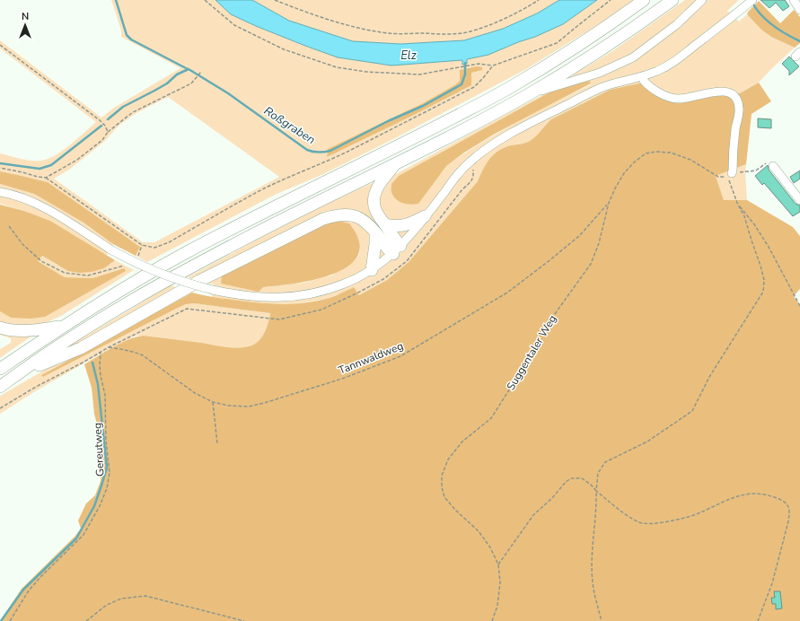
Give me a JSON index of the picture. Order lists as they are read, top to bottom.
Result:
{
  "streets": {
    "path": ["Suggentaler Weg", "Tannwaldweg", "Gereutweg"]
  },
  "crossings": [
    ["Suggentaler Weg", "Tannwaldweg"]
  ],
  "water": ["Elz", "Roßgraben"],
  "north": "top"
}
